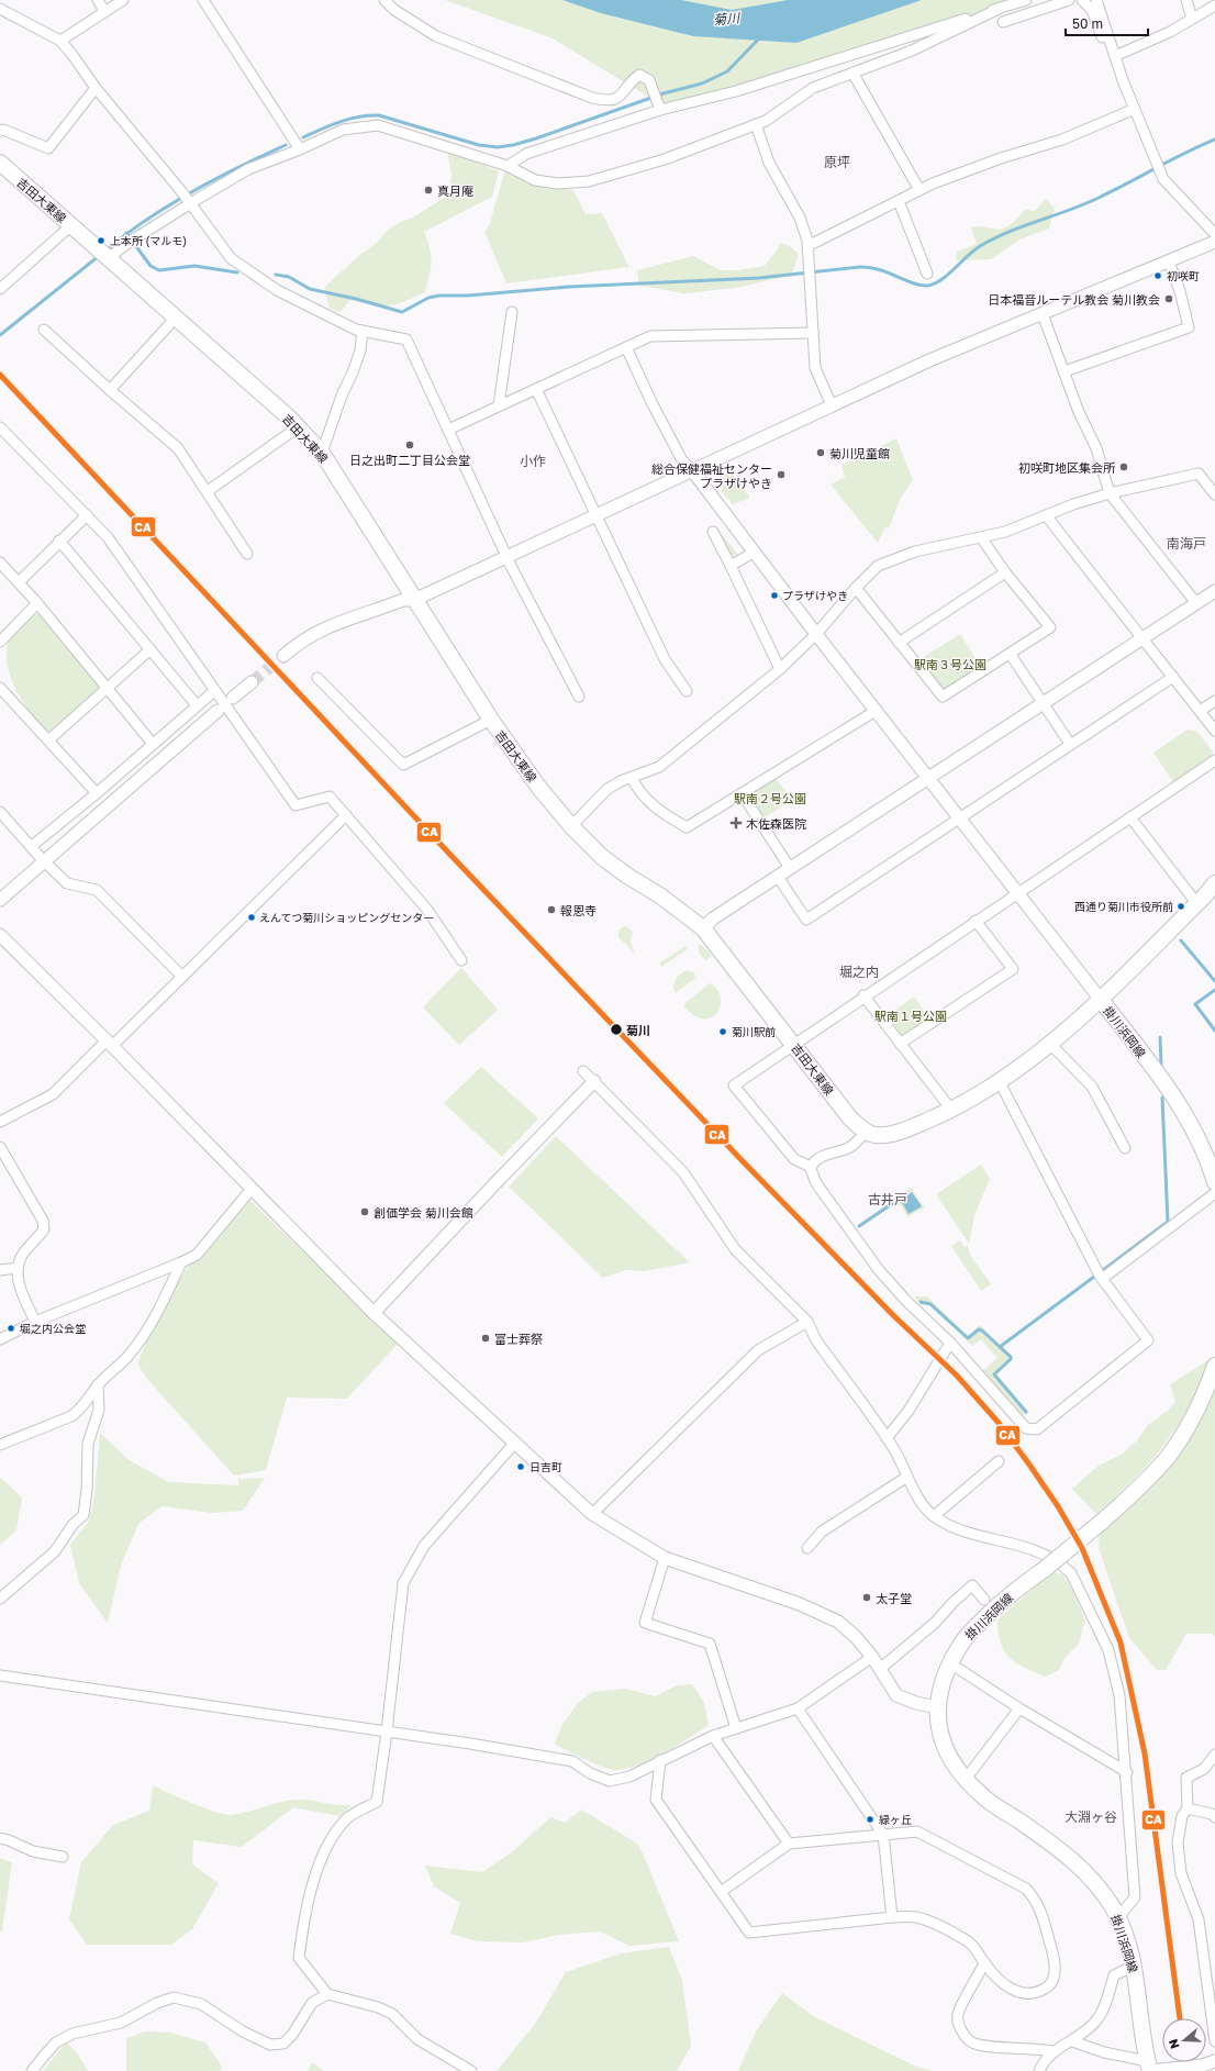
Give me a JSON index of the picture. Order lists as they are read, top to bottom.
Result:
{
  "streets": {
    "main road": ["吉田大東線", "掛川浜岡線"]
  },
  "districts": [
    "原坪",
    "小作",
    "南海戸",
    "堀之内",
    "古井戸",
    "大淵ヶ谷"
  ],
  "water": ["菊川"],
  "parks": ["駅南３号公園", "駅南２号公園", "駅南１号公園"],
  "places": {
    "other": [
      "真月庵",
      "上本所 (マルモ)",
      "初咲町",
      "日本福音ルーテル教会 菊川教会",
      "日之出町二丁目公会堂",
      "菊川児童館",
      "初咲町地区集会所",
      "総合保健福祉センター プラザけやき",
      "プラザけやき",
      "西通り菊川市役所前",
      "報恩寺",
      "えんてつ菊川ショッピングセンター",
      "菊川",
      "菊川駅前",
      "創価学会 菊川会館",
      "堀之内公会堂",
      "富士葬祭",
      "日吉町",
      "太子堂",
      "緑ヶ丘"
    ],
    "health": ["木佐森医院"]
  },
  "lines": ["transit line CA"],
  "scale_bar": "50 m",
  "north": "left"
}
